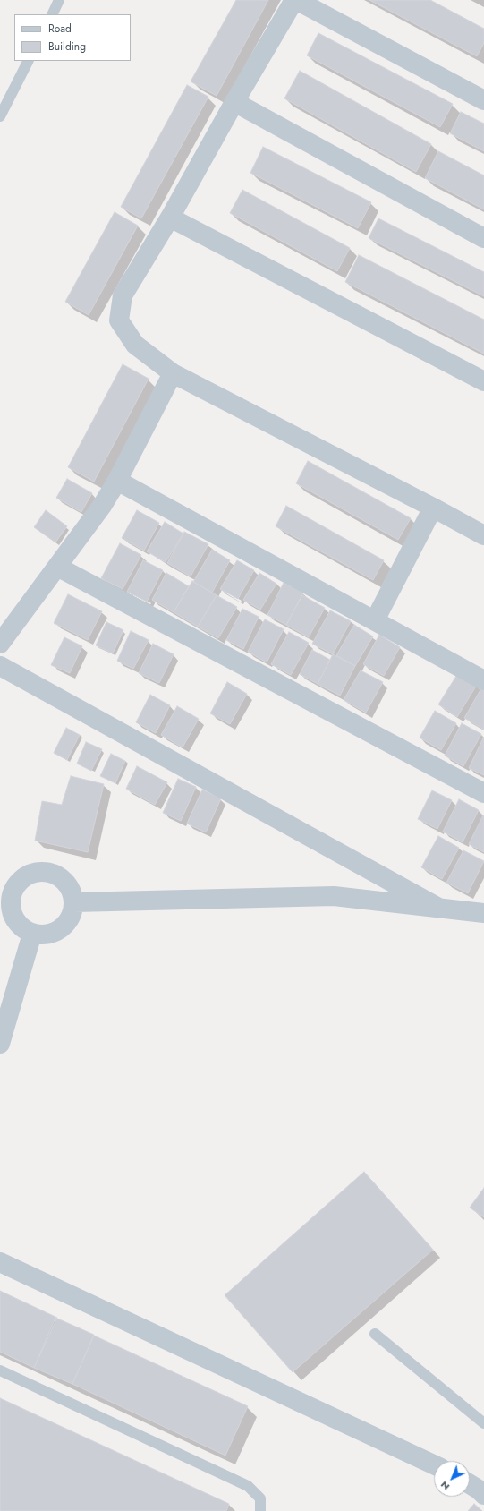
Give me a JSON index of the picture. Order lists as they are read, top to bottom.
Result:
{
  "legend": ["Road", "Building"],
  "north": "bottom left"
}
